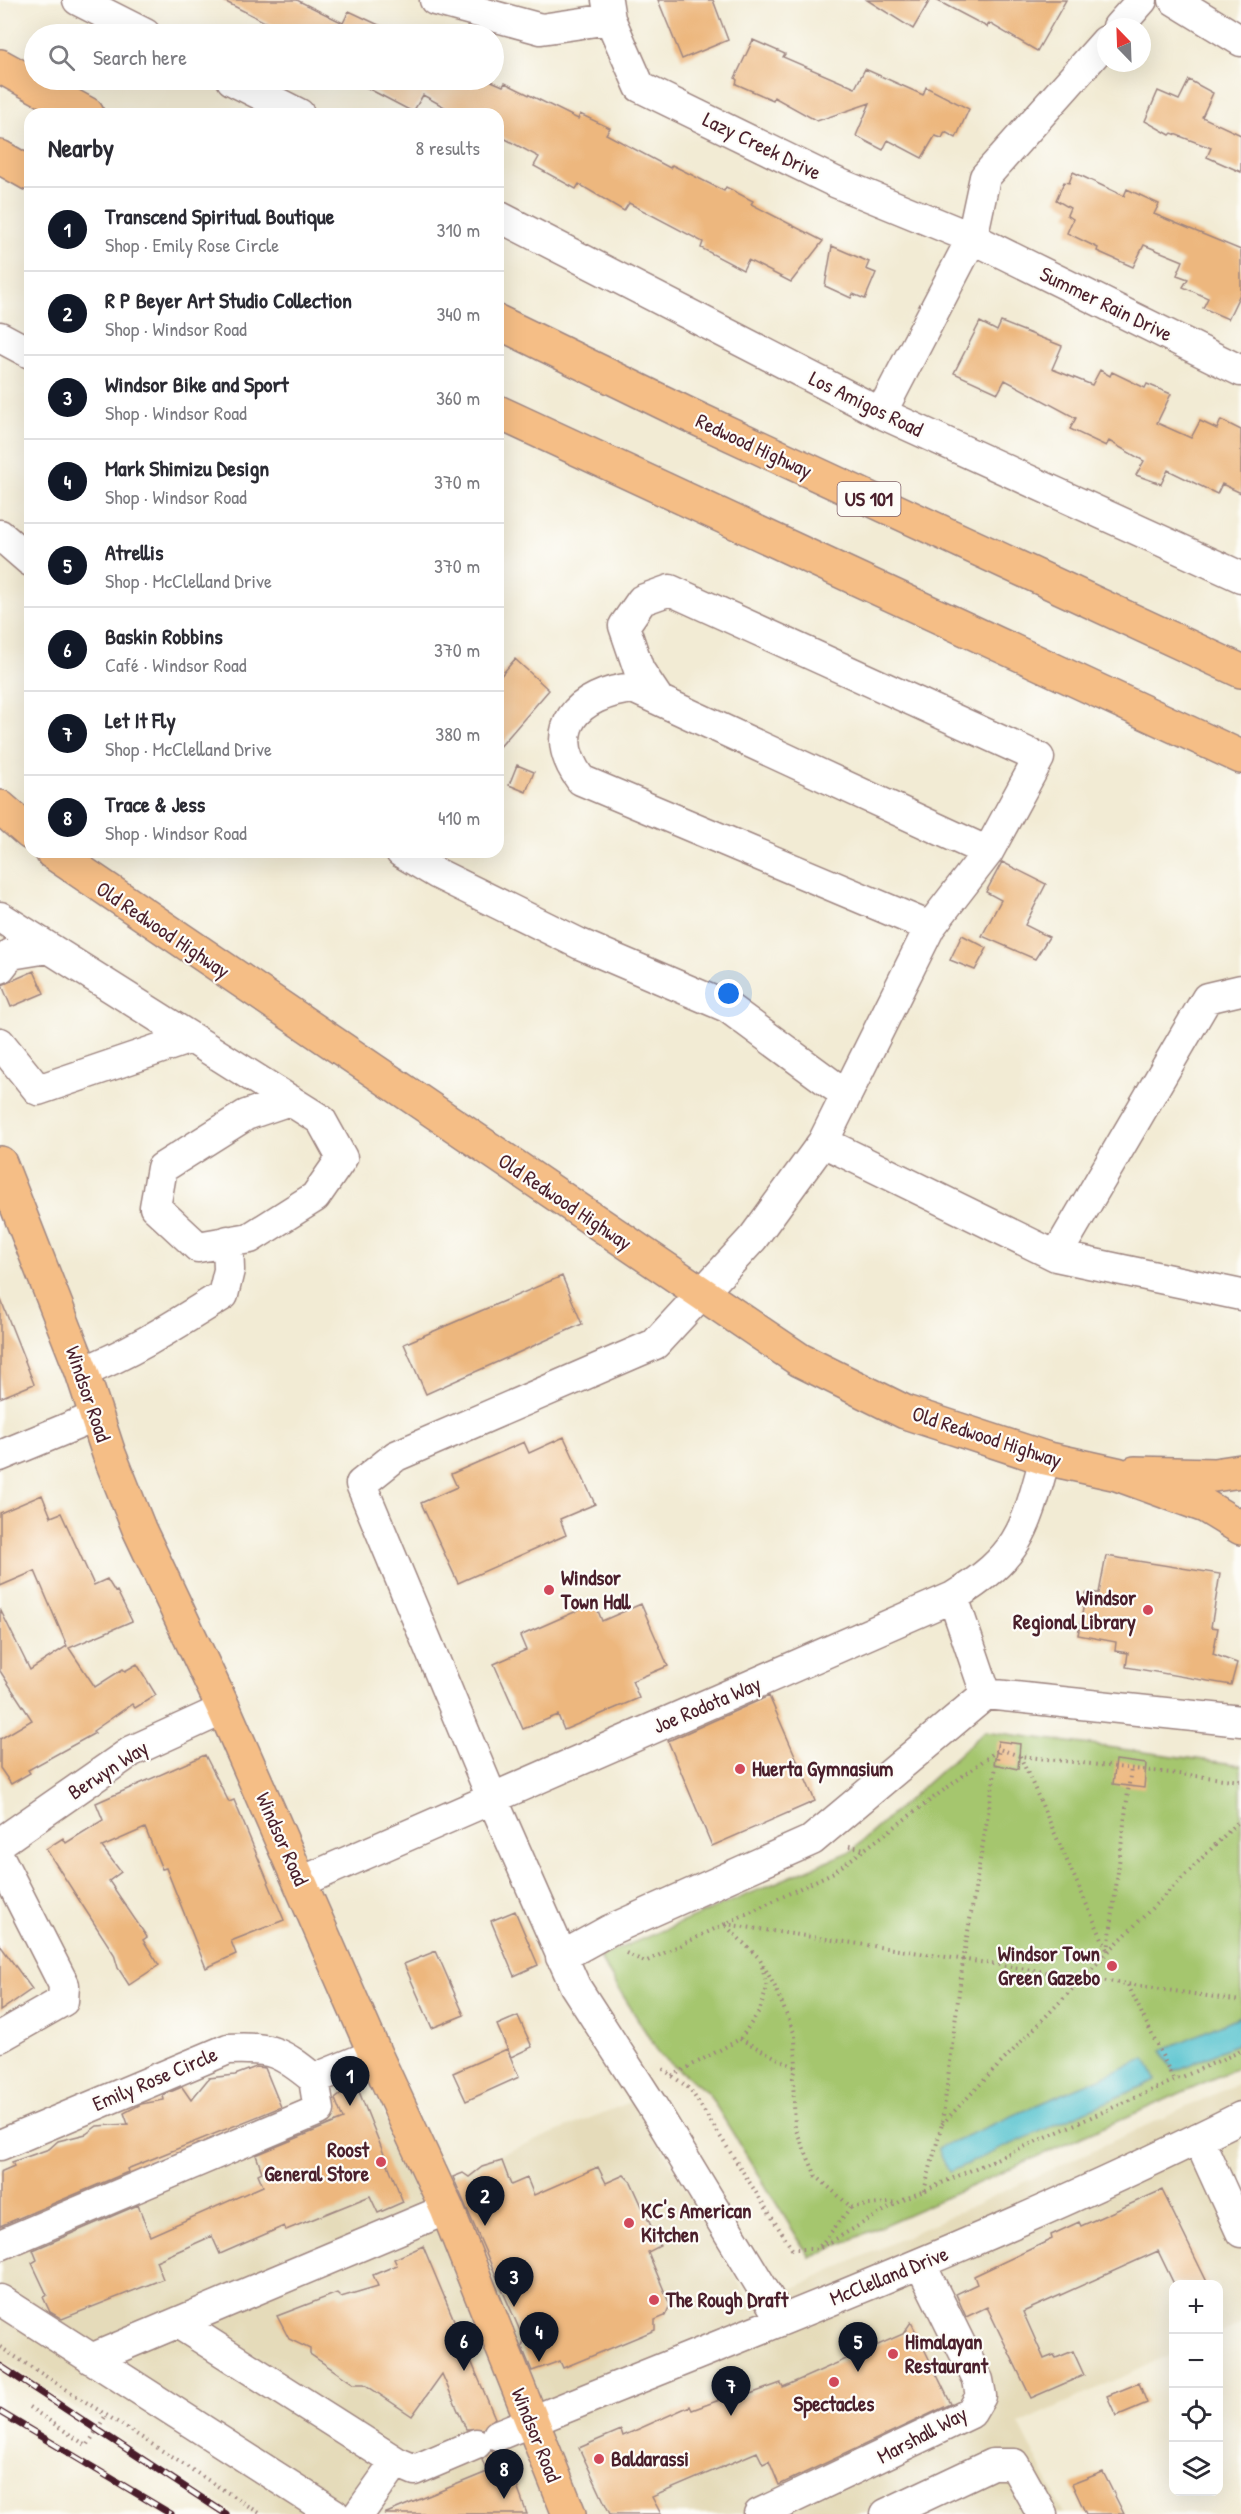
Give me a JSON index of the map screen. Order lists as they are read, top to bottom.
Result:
{
  "streets": {
    "main road": [
      "Redwood Highway",
      "US 101",
      "Old Redwood Highway",
      "Windsor Road"
    ],
    "street": [
      "Lazy Creek Drive",
      "Summer Rain Drive",
      "Los Amigos Road",
      "Joe Rodota Way",
      "Berwyn Way",
      "Emily Rose Circle",
      "McClelland Drive",
      "Marshall Way"
    ]
  },
  "crossings": [
    ["Lazy Creek Drive", "Summer Rain Drive"],
    ["Old Redwood Highway", "Joe Rodota Way"],
    ["Windsor Road", "Joe Rodota Way"],
    ["Windsor Road", "Berwyn Way"],
    ["Windsor Road", "McClelland Drive"],
    ["McClelland Drive", "Marshall Way"]
  ],
  "places": [
    "Windsor Town Hall",
    "Windsor Regional Library",
    "Huerta Gymnasium",
    "Windsor Town Green Gazebo",
    "Roost General Store",
    "KC's American Kitchen",
    "The Rough Draft",
    "Himalayan Restaurant",
    "Spectacles",
    "Baldarassi"
  ],
  "north": "top left",
  "page": {
    "search": "Search here",
    "heading": ["Nearby", "8 results"],
    "list": [
      {
        "mark": "1",
        "name": "Transcend Spiritual Boutique",
        "note": "Shop · Emily Rose Circle",
        "value": "310 m"
      },
      {
        "mark": "2",
        "name": "R P Beyer Art Studio Collection",
        "note": "Shop · Windsor Road",
        "value": "340 m"
      },
      {
        "mark": "3",
        "name": "Windsor Bike and Sport",
        "note": "Shop · Windsor Road",
        "value": "360 m"
      },
      {
        "mark": "4",
        "name": "Mark Shimizu Design",
        "note": "Shop · Windsor Road",
        "value": "370 m"
      },
      {
        "mark": "5",
        "name": "Atrellis",
        "note": "Shop · McClelland Drive",
        "value": "370 m"
      },
      {
        "mark": "6",
        "name": "Baskin Robbins",
        "note": "Café · Windsor Road",
        "value": "370 m"
      },
      {
        "mark": "7",
        "name": "Let It Fly",
        "note": "Shop · McClelland Drive",
        "value": "380 m"
      },
      {
        "mark": "8",
        "name": "Trace & Jess",
        "note": "Shop · Windsor Road",
        "value": "410 m"
      }
    ],
    "pins": [
      "1",
      "2",
      "3",
      "4",
      "6",
      "5",
      "7",
      "8"
    ],
    "map_buttons": ["+", "−"]
  }
}
